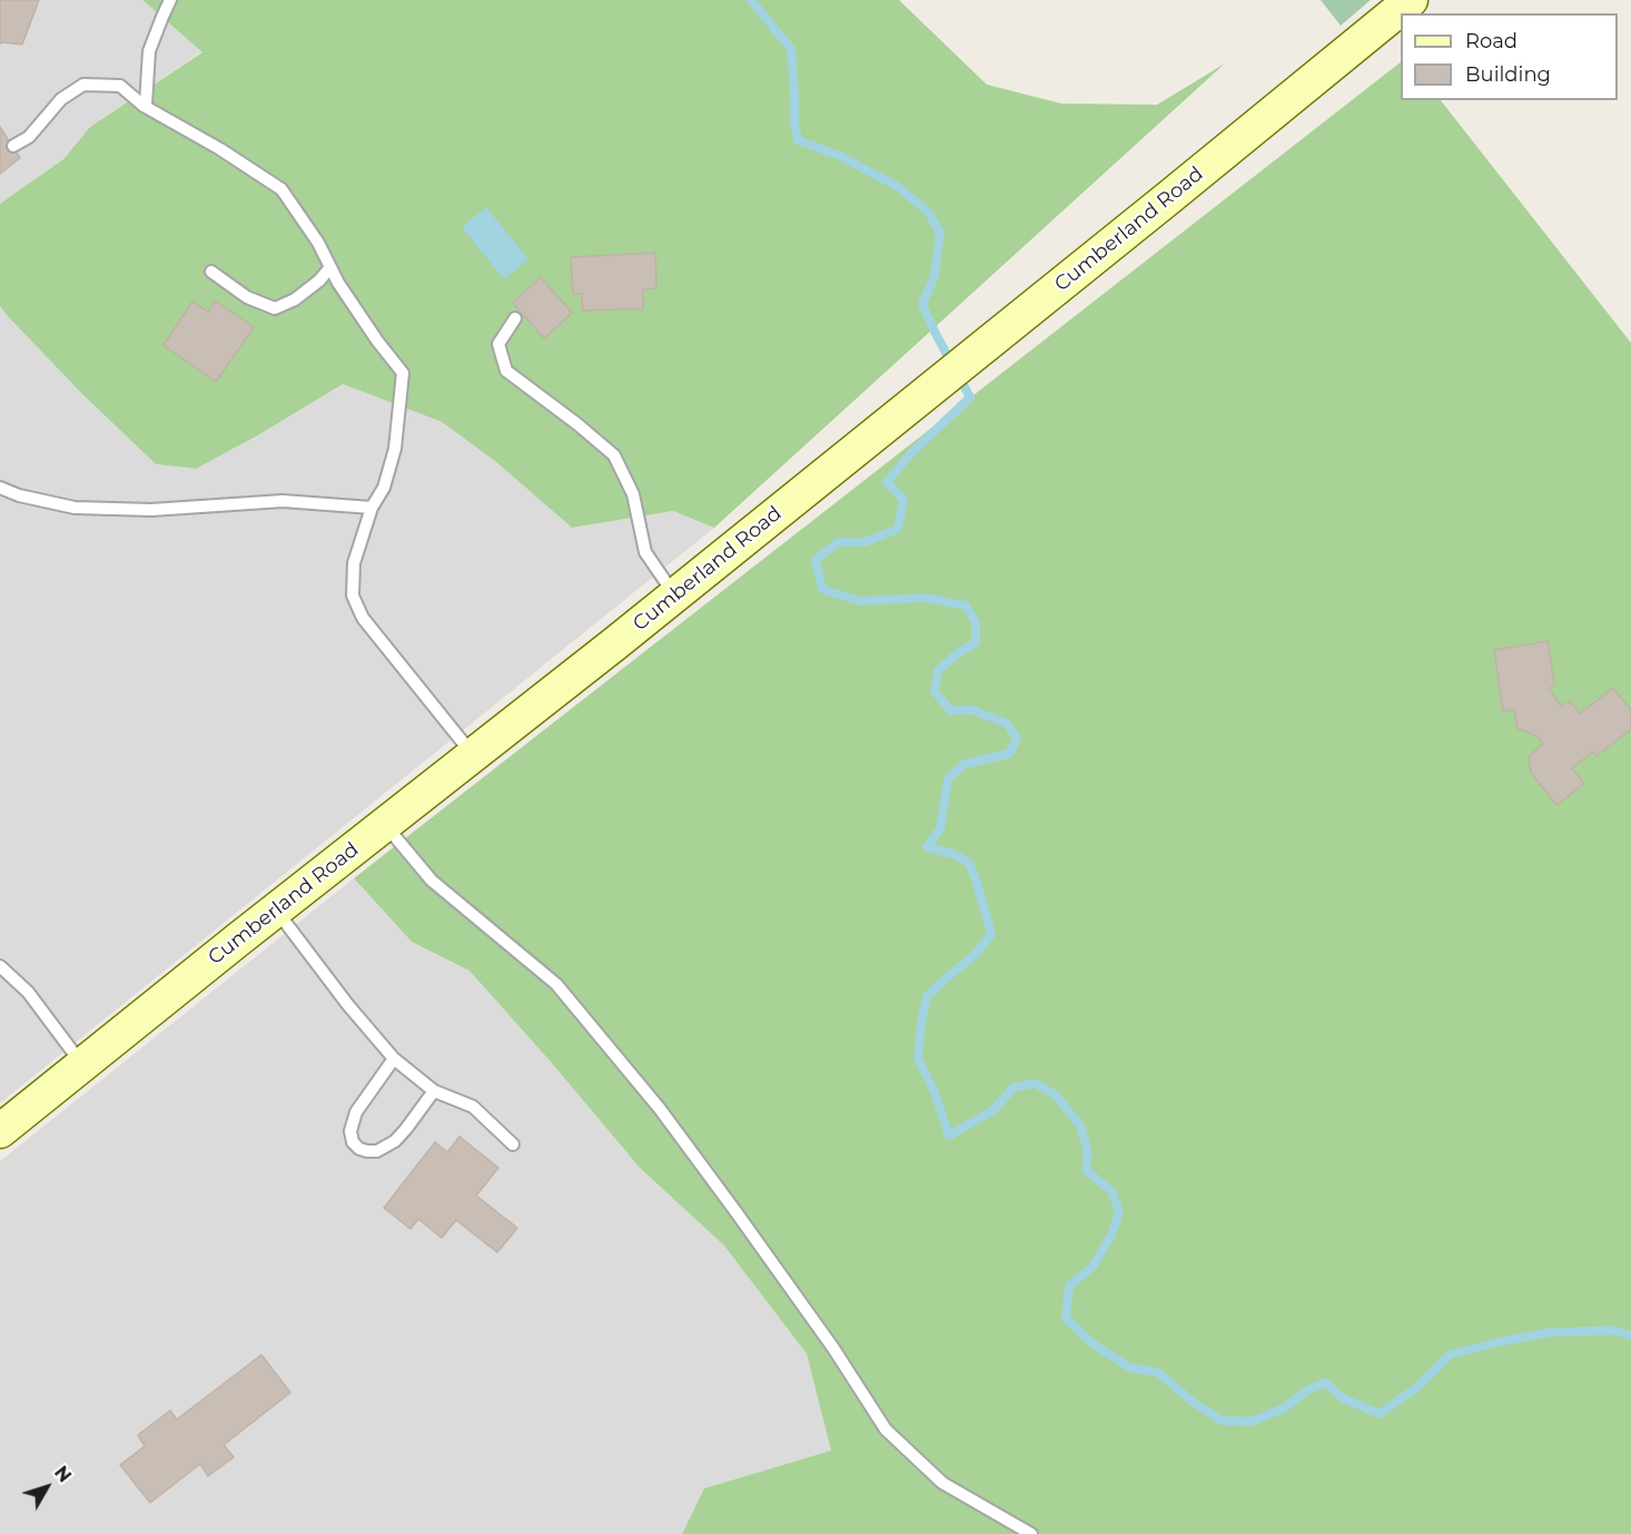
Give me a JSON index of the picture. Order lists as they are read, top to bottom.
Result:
{
  "streets": {
    "main road": ["Cumberland Road"]
  },
  "legend": ["Road", "Building"],
  "north": "top right"
}
